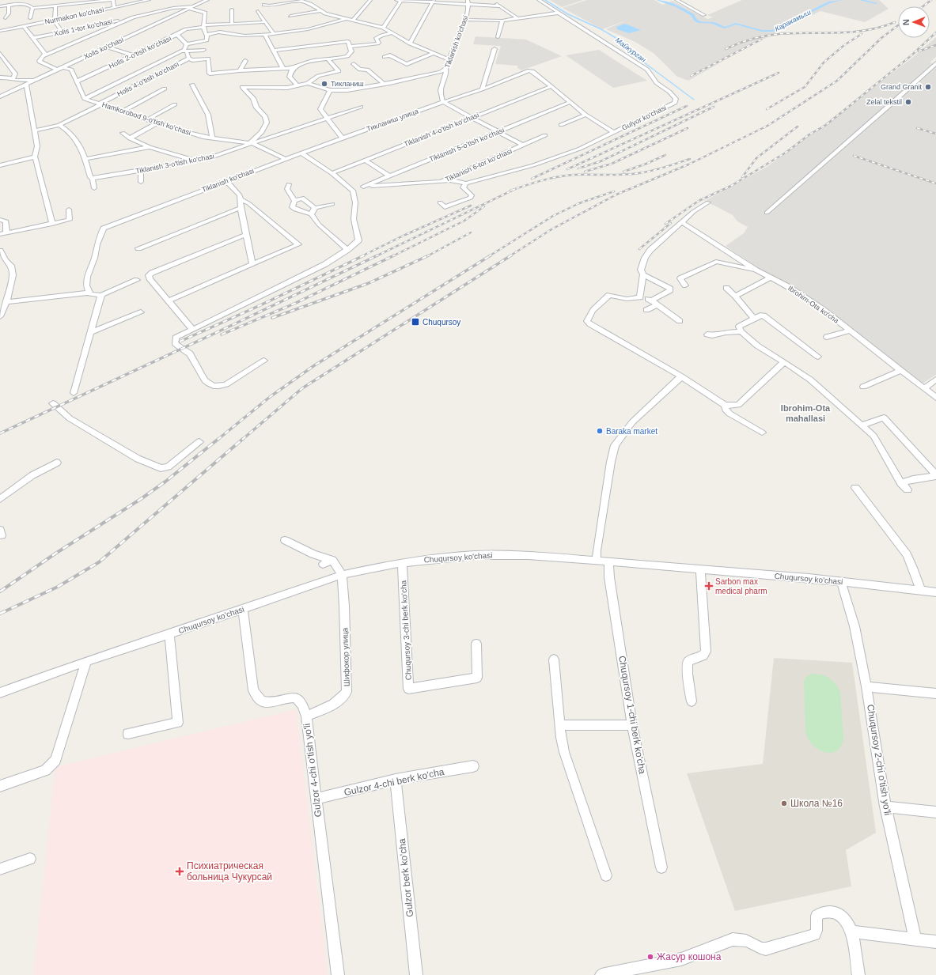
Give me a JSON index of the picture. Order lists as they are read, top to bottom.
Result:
{
  "streets": {
    "street": [
      "Nurmakon ko'chasi",
      "Xolis 1-tor ko'chasi",
      "Tiklanish ko'chasi",
      "Xolis ko'chasi",
      "Holis 2-o'tish ko'chasi",
      "Holis 4-o'tish ko'chasi",
      "Gulyor ko'chasi",
      "Hamkorobod 9-o'tish ko'chasi",
      "Тикланиш улица",
      "Tiklanish 4-o'tish ko‘chasi",
      "Tiklanish 5-o'tish ko‘chasi",
      "Tiklanish 3-o'tish ko'chasi",
      "Tiklanish 6-tor ko‘chasi",
      "Ibrohim-Ota ko'cha",
      "Chuqursoy ko'chasi",
      "Chuqursoy 3-chi berk ko'cha",
      "Шифокор улица",
      "Chuqursoy 1-chi berk ko'cha",
      "Chuqursoy 2-chi o'tish yo'li",
      "Gulzor 4-chi o'tish yo'li",
      "Gulzor 4-chi berk ko'cha",
      "Gulzor berk ko'cha"
    ]
  },
  "crossings": [
    ["Xolis 1-tor ko'chasi", "Xolis ko'chasi"],
    ["Tiklanish ko'chasi", "Hamkorobod 9-o'tish ko'chasi"],
    ["Tiklanish ko'chasi", "Тикланиш улица"],
    ["Holis 4-o'tish ko'chasi", "Hamkorobod 9-o'tish ko'chasi"],
    ["Hamkorobod 9-o'tish ko'chasi", "Tiklanish 3-o'tish ko'chasi"],
    ["Тикланиш улица", "Tiklanish 4-o'tish ko‘chasi"],
    ["Tiklanish 5-o'tish ko‘chasi", "Tiklanish 6-tor ko‘chasi"],
    ["Chuqursoy ko'chasi", "Chuqursoy 3-chi berk ko'cha"],
    ["Chuqursoy ko'chasi", "Шифокор улица"],
    ["Chuqursoy ko'chasi", "Chuqursoy 1-chi berk ko'cha"],
    ["Chuqursoy ko'chasi", "Chuqursoy 2-chi o'tish yo'li"],
    ["Chuqursoy ko'chasi", "Gulzor 4-chi o'tish yo'li"],
    ["Шифокор улица", "Gulzor 4-chi o'tish yo'li"],
    ["Gulzor 4-chi o'tish yo'li", "Gulzor 4-chi berk ko'cha"],
    ["Gulzor 4-chi berk ko'cha", "Gulzor berk ko'cha"]
  ],
  "districts": ["Ibrohim-Ota mahallasi"],
  "water": ["Каракамыш", "Майкурган"],
  "places": {
    "other": [
      "Тикланиш",
      "Grand Granit",
      "Zelal tekstil",
      "Baraka market",
      "Школа №16",
      "Жасур кошона"
    ],
    "transit": ["Chuqursoy"],
    "health": ["Sarbon max medical pharm", "Психиатрическая больница Чукурсай"]
  },
  "north": "left"
}
